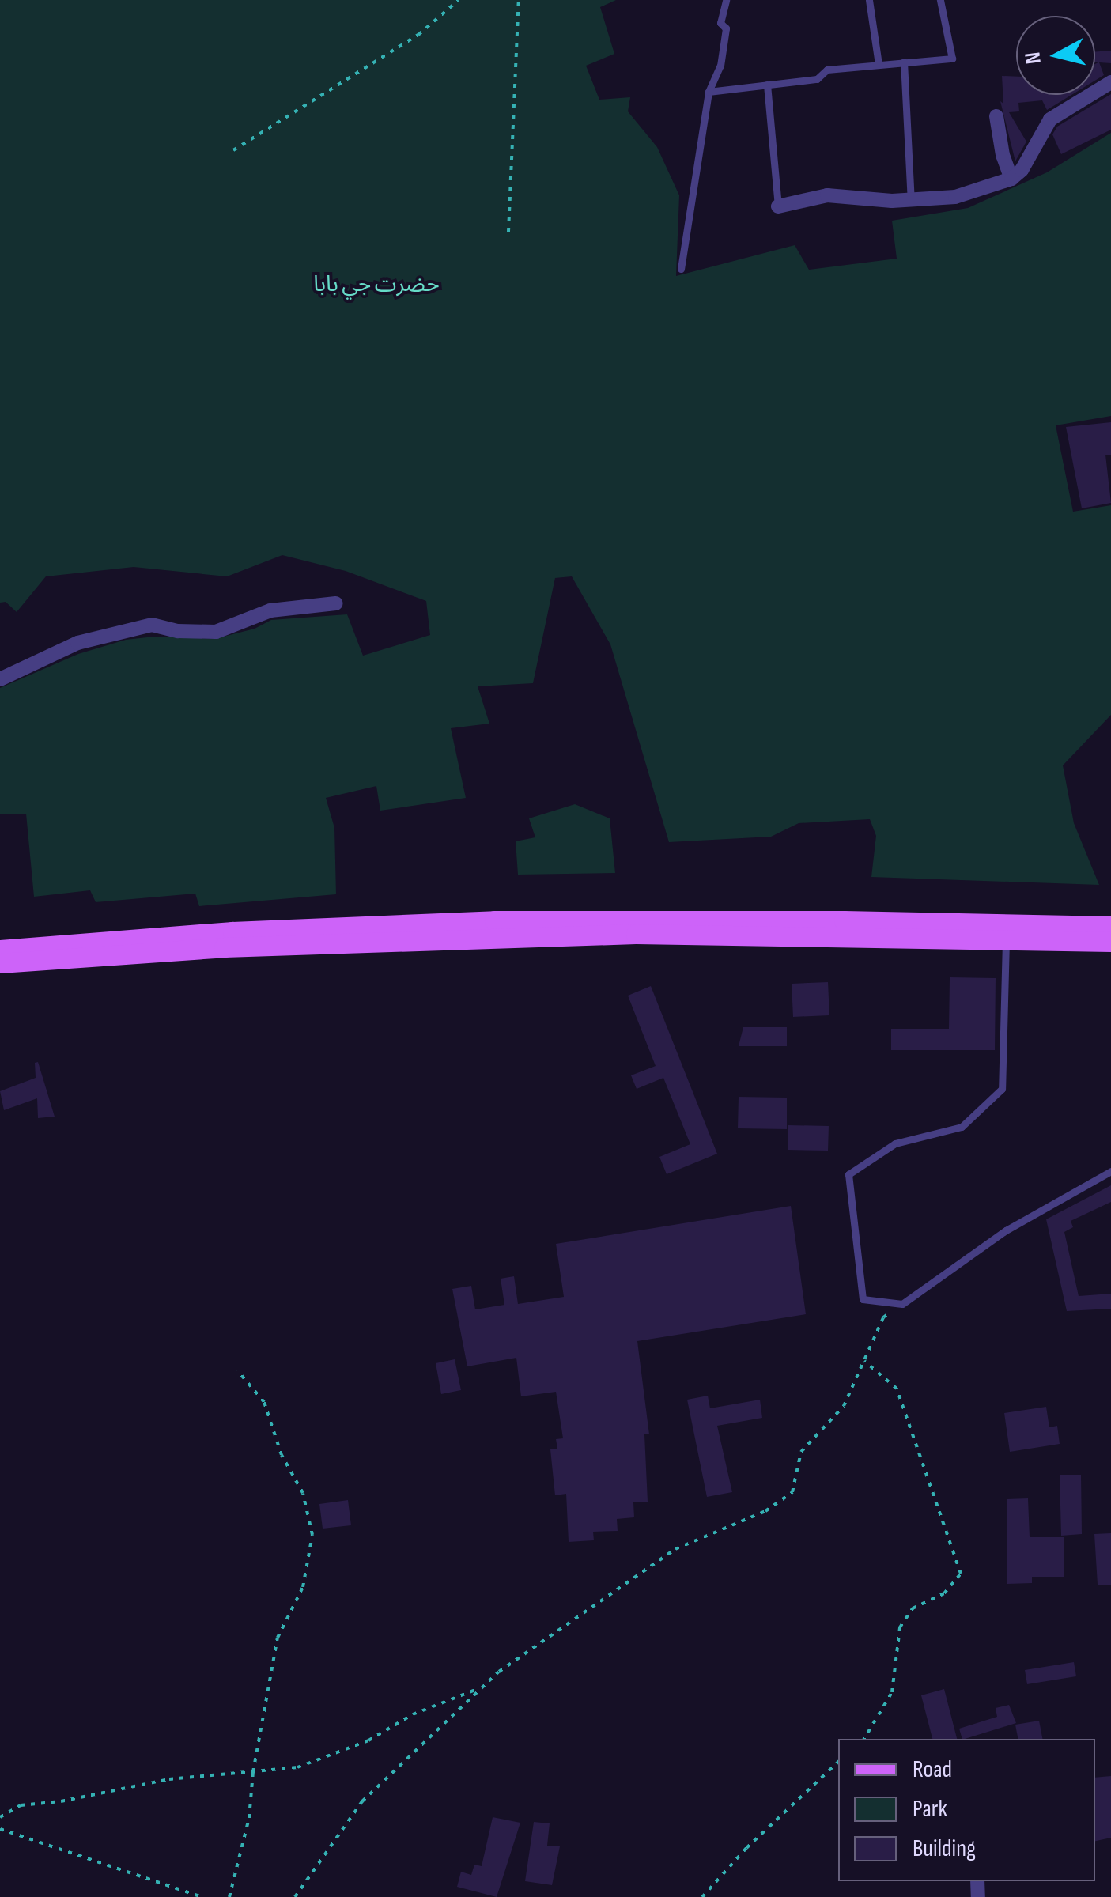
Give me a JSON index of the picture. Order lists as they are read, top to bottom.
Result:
{
  "parks": ["حضرت جي بابا"],
  "legend": ["Road", "Park", "Building"],
  "north": "left"
}
